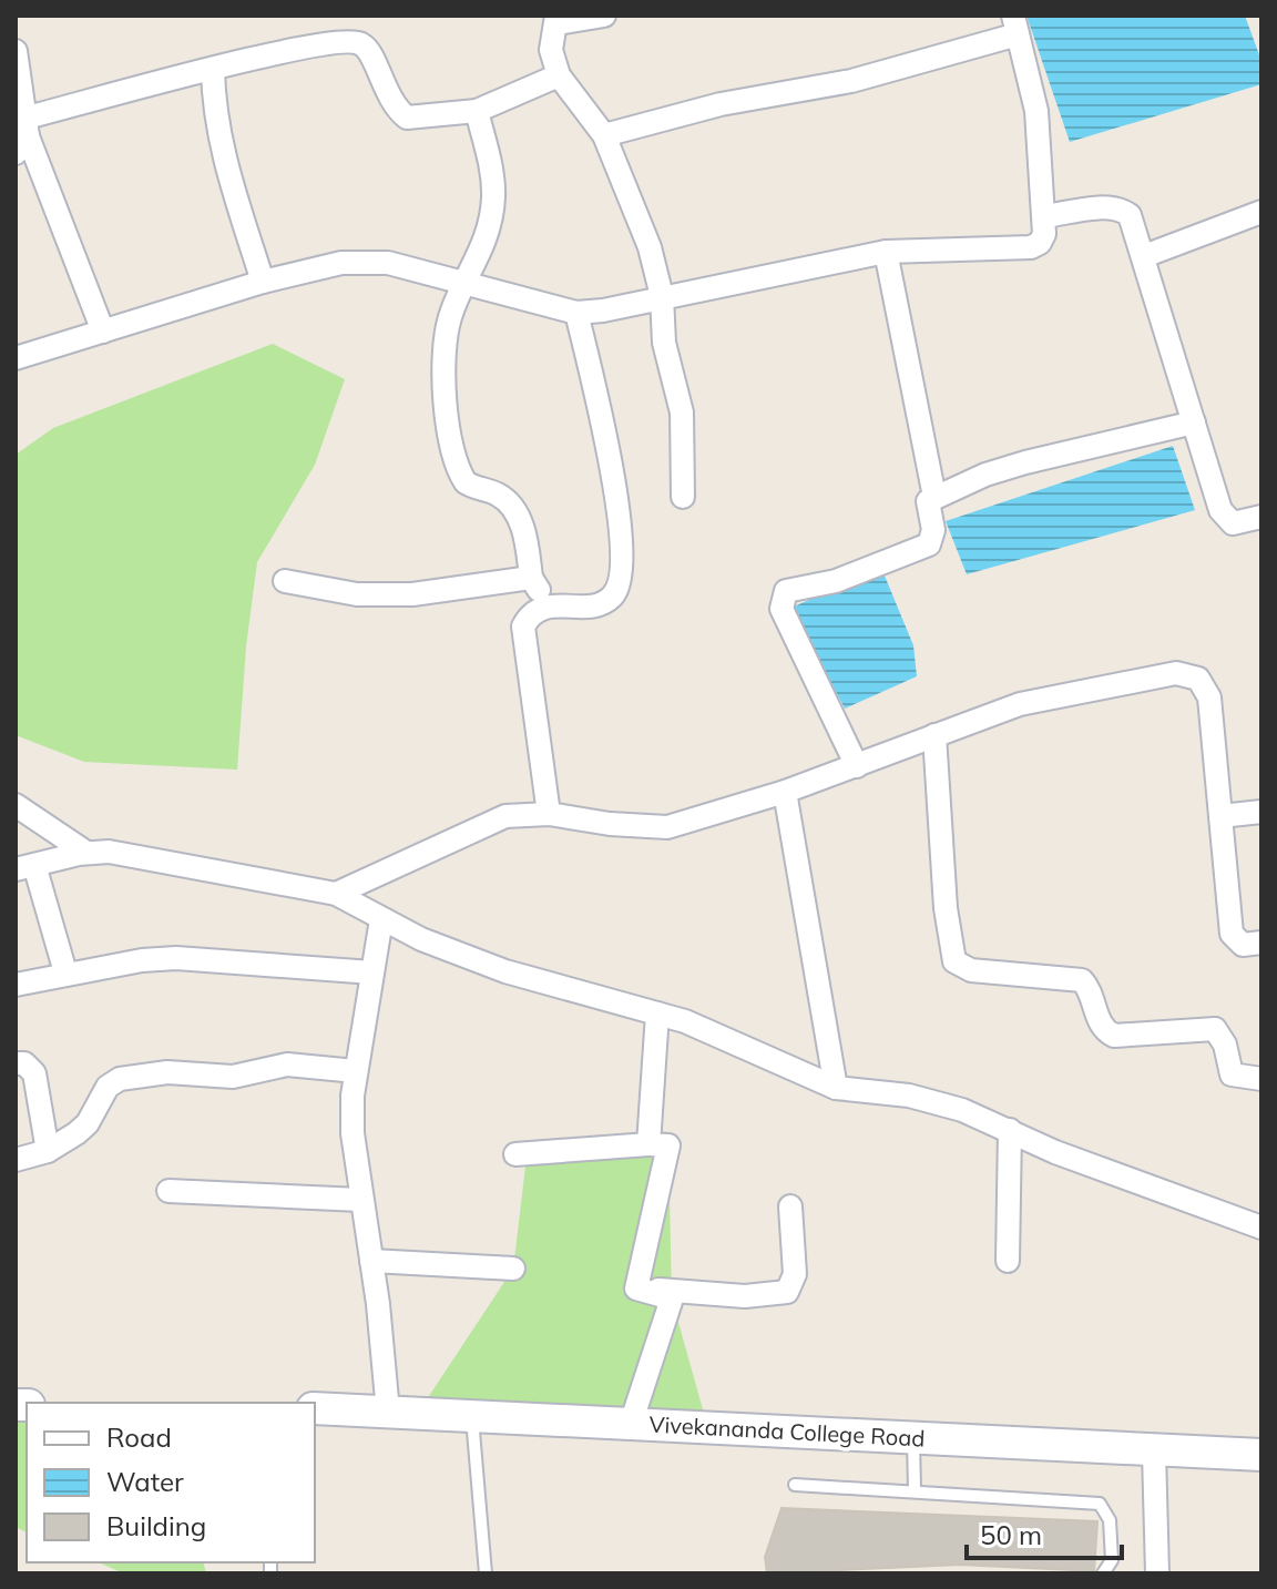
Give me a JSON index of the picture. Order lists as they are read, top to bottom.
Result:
{
  "streets": {
    "street": ["Vivekananda College Road"]
  },
  "legend": ["Road", "Water", "Building"],
  "scale_bar": "50 m"
}
